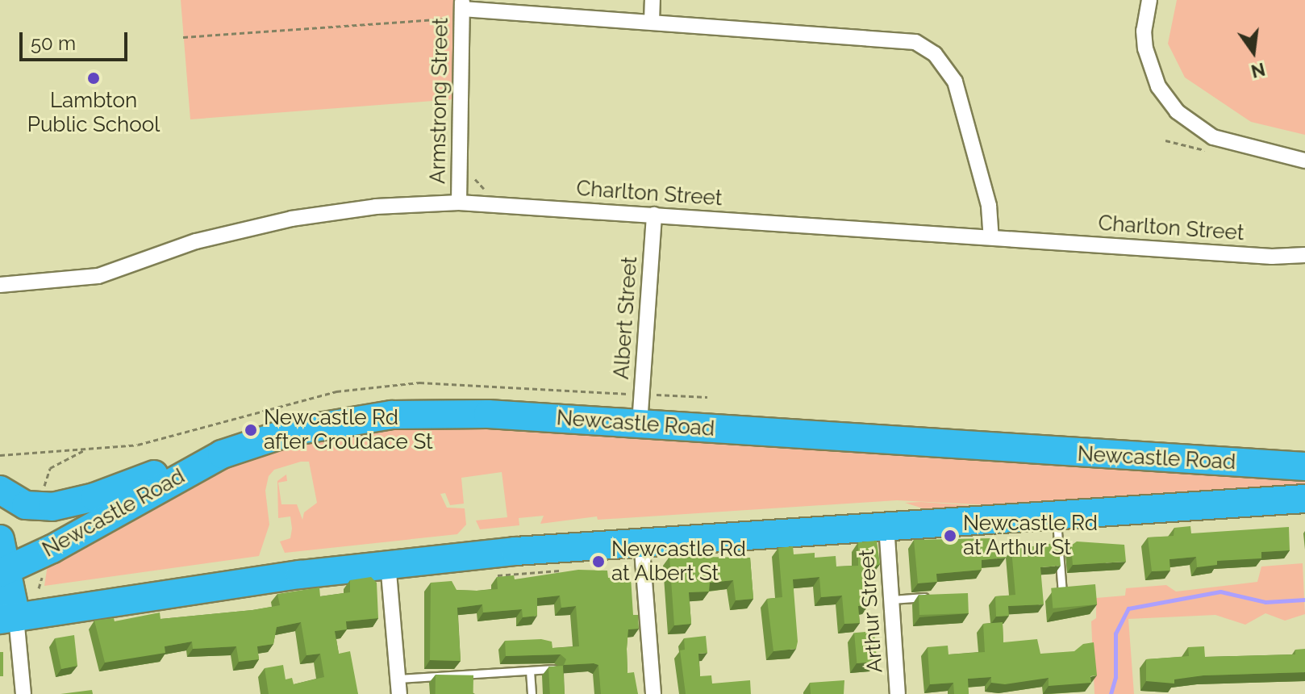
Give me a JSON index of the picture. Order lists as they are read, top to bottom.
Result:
{
  "streets": {
    "highway": ["Newcastle Road"],
    "street": [
      "Armstrong Street",
      "Charlton Street",
      "Albert Street",
      "Arthur Street"
    ]
  },
  "crossings": [
    ["Armstrong Street", "Charlton Street"],
    ["Charlton Street", "Albert Street"],
    ["Albert Street", "Newcastle Road"],
    ["Newcastle Road", "Arthur Street"]
  ],
  "places": [
    "Lambton Public School",
    "Newcastle Rd after Croudace St",
    "Newcastle Rd at Arthur St",
    "Newcastle Rd at Albert St"
  ],
  "scale_bar": "50 m",
  "north": "bottom"
}
